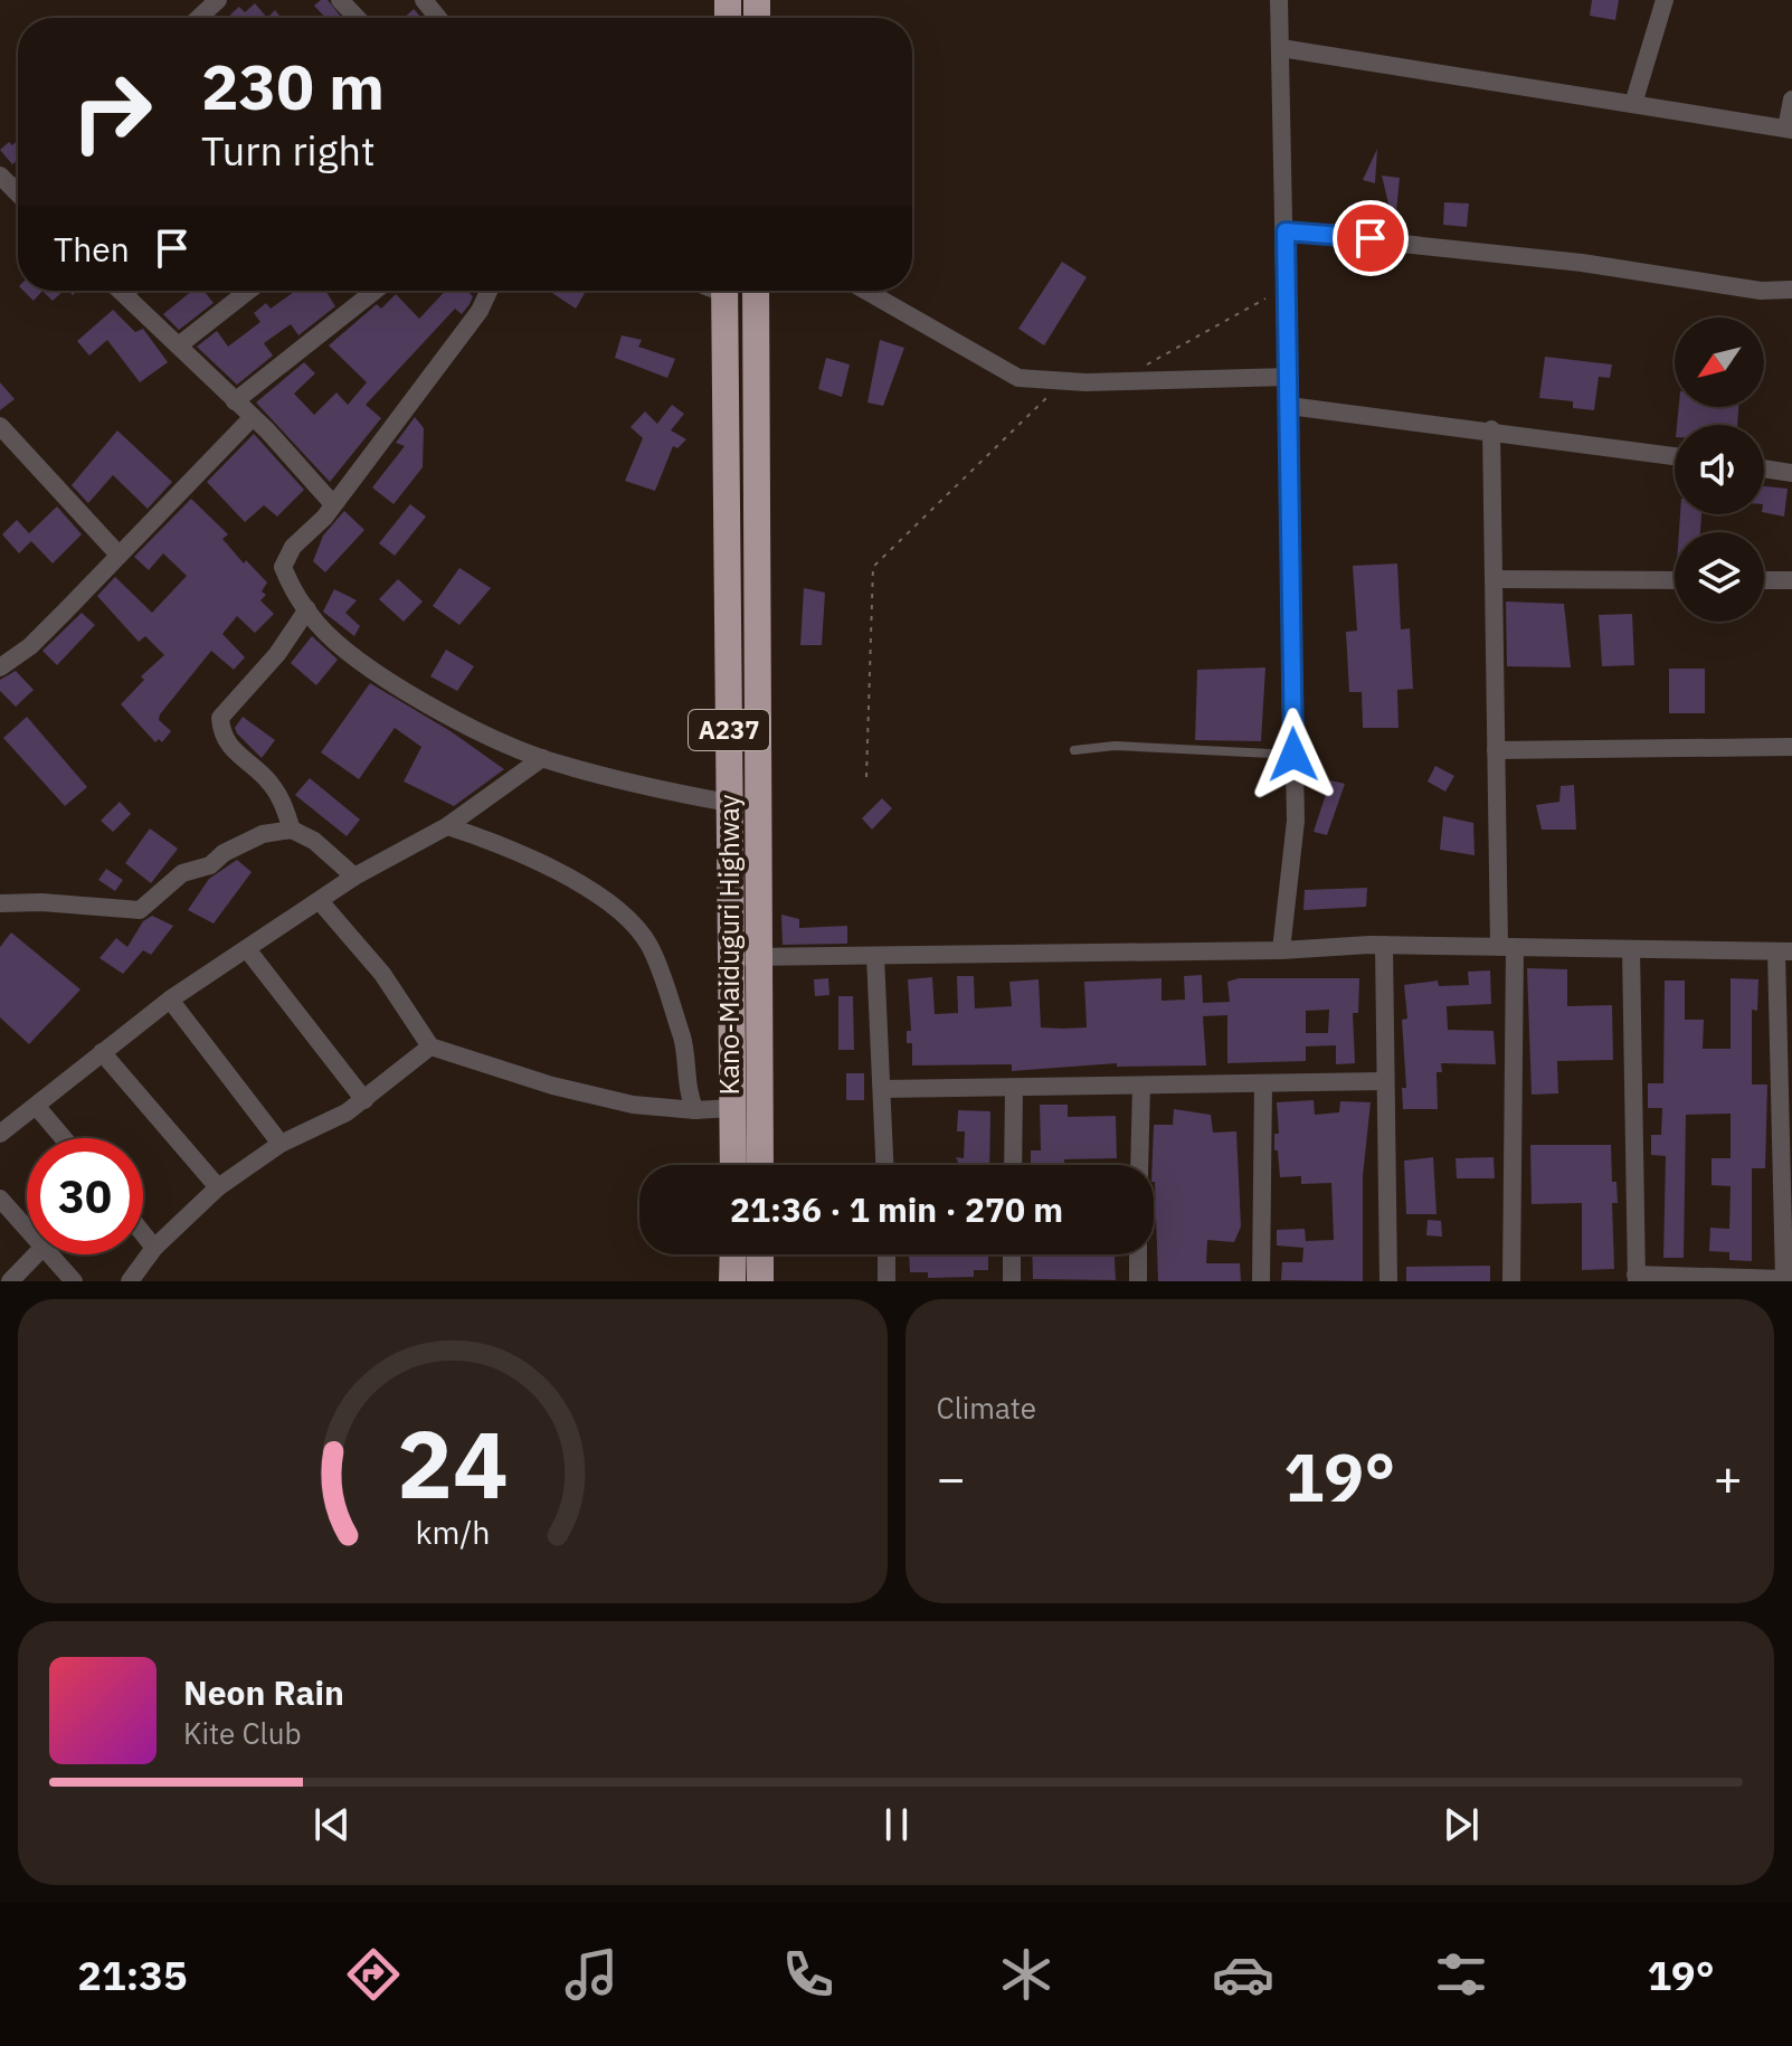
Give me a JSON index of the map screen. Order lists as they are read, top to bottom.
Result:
{
  "streets": {
    "highway": ["A237", "Kano-Maiduguri Highway"]
  },
  "north": "bottom left",
  "page": {
    "turn": ["230 m", "Turn right"],
    "then": "Then",
    "limit": "30",
    "trip": "21:36 · 1 min · 270 m",
    "tile": "Climate",
    "heat": ["−", "19°", "+"],
    "song": ["Neon Rain", "Kite Club"],
    "tabs": ["21:35", "19°"],
    "gauge": ["24", "km/h"]
  }
}
